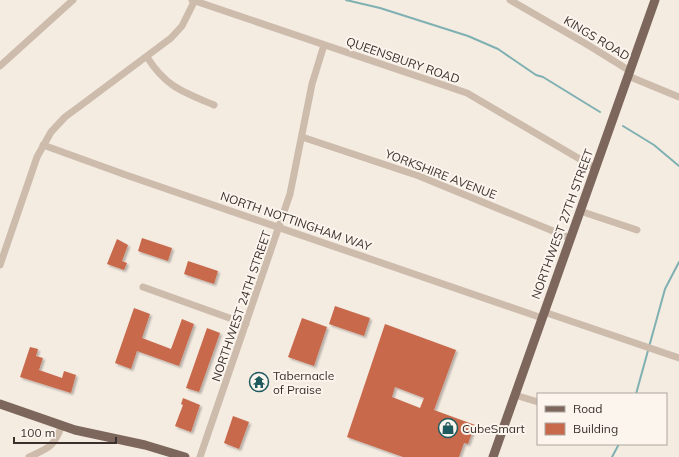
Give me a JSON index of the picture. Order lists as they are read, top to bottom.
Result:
{
  "streets": {
    "main road": ["NORTHWEST 27TH STREET"],
    "street": [
      "KINGS ROAD",
      "QUEENSBURY ROAD",
      "YORKSHIRE AVENUE",
      "NORTH NOTTINGHAM WAY",
      "NORTHWEST 24TH STREET"
    ]
  },
  "crossings": [
    ["KINGS ROAD", "NORTHWEST 27TH STREET"],
    ["QUEENSBURY ROAD", "NORTHWEST 27TH STREET"],
    ["QUEENSBURY ROAD", "NORTHWEST 24TH STREET"],
    ["YORKSHIRE AVENUE", "NORTHWEST 27TH STREET"],
    ["YORKSHIRE AVENUE", "NORTHWEST 24TH STREET"],
    ["NORTH NOTTINGHAM WAY", "NORTHWEST 27TH STREET"],
    ["NORTH NOTTINGHAM WAY", "NORTHWEST 24TH STREET"]
  ],
  "places": {
    "temple": ["Tabernacle of Praise"],
    "shop": ["CubeSmart"]
  },
  "legend": ["Road", "Building"],
  "scale_bar": "100 m"
}
